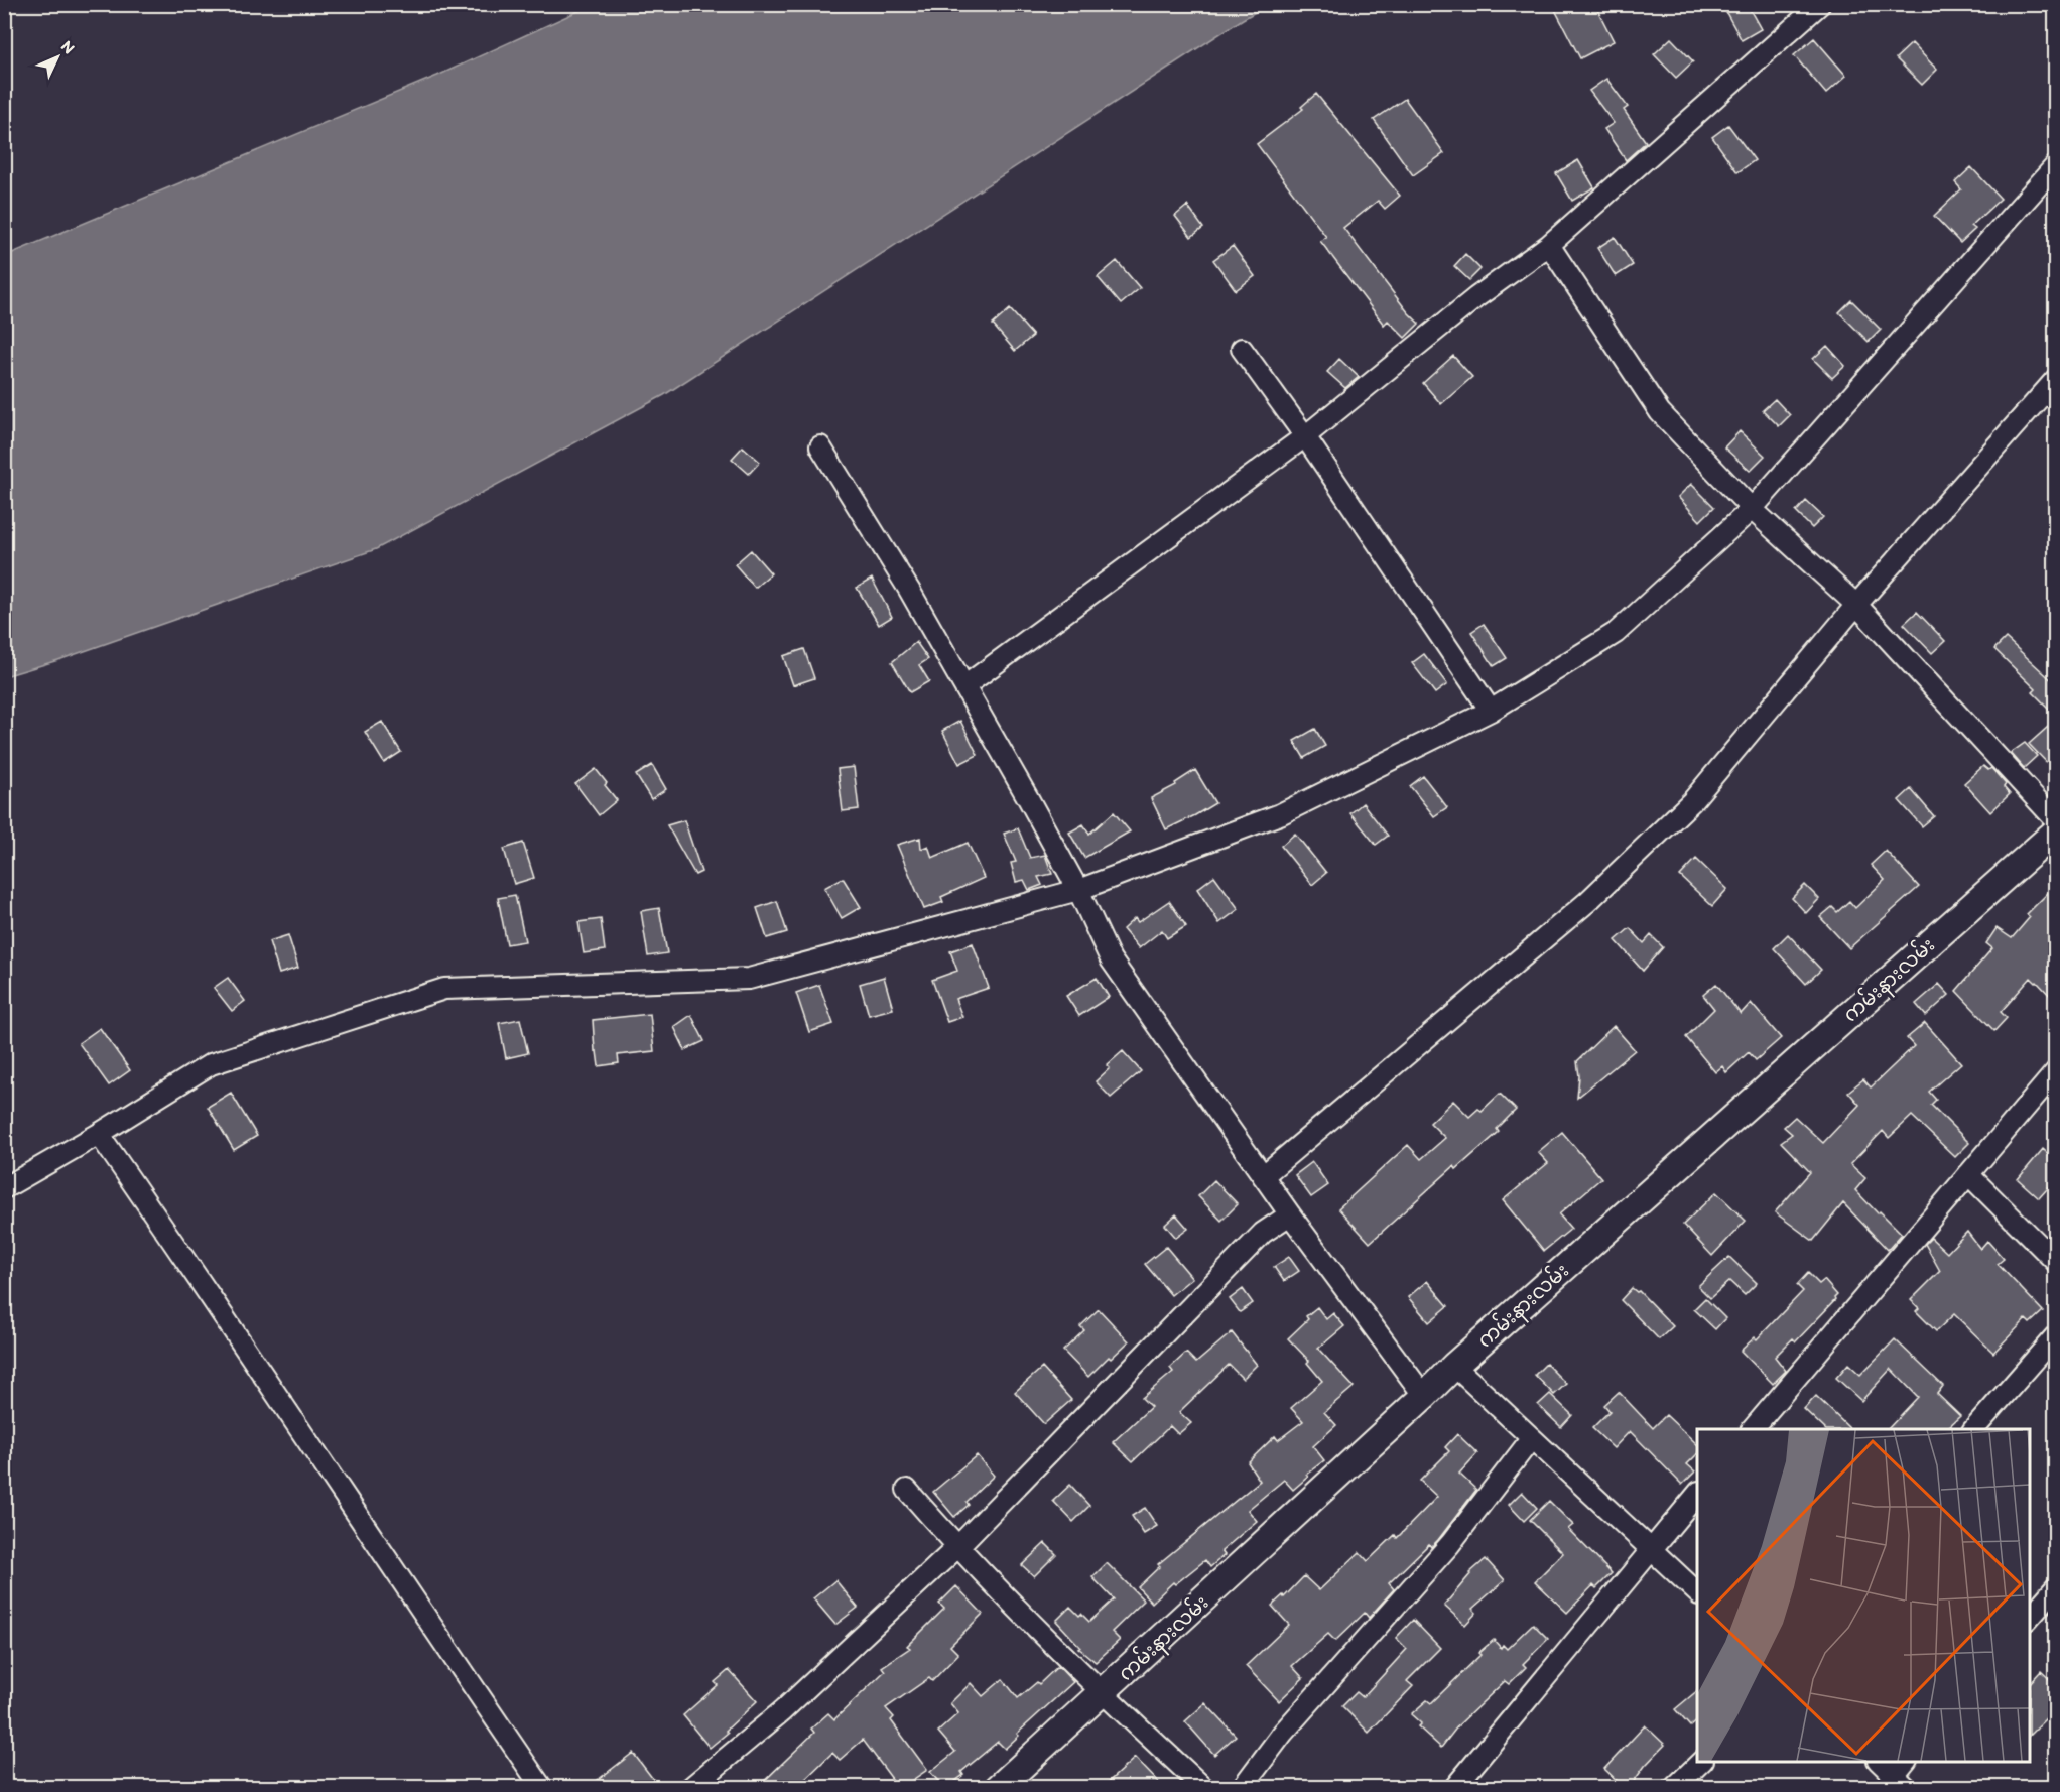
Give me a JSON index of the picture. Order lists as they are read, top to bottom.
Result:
{
  "streets": {
    "main road": ["ကမ်းနားလမ်း"]
  },
  "north": "top right"
}
